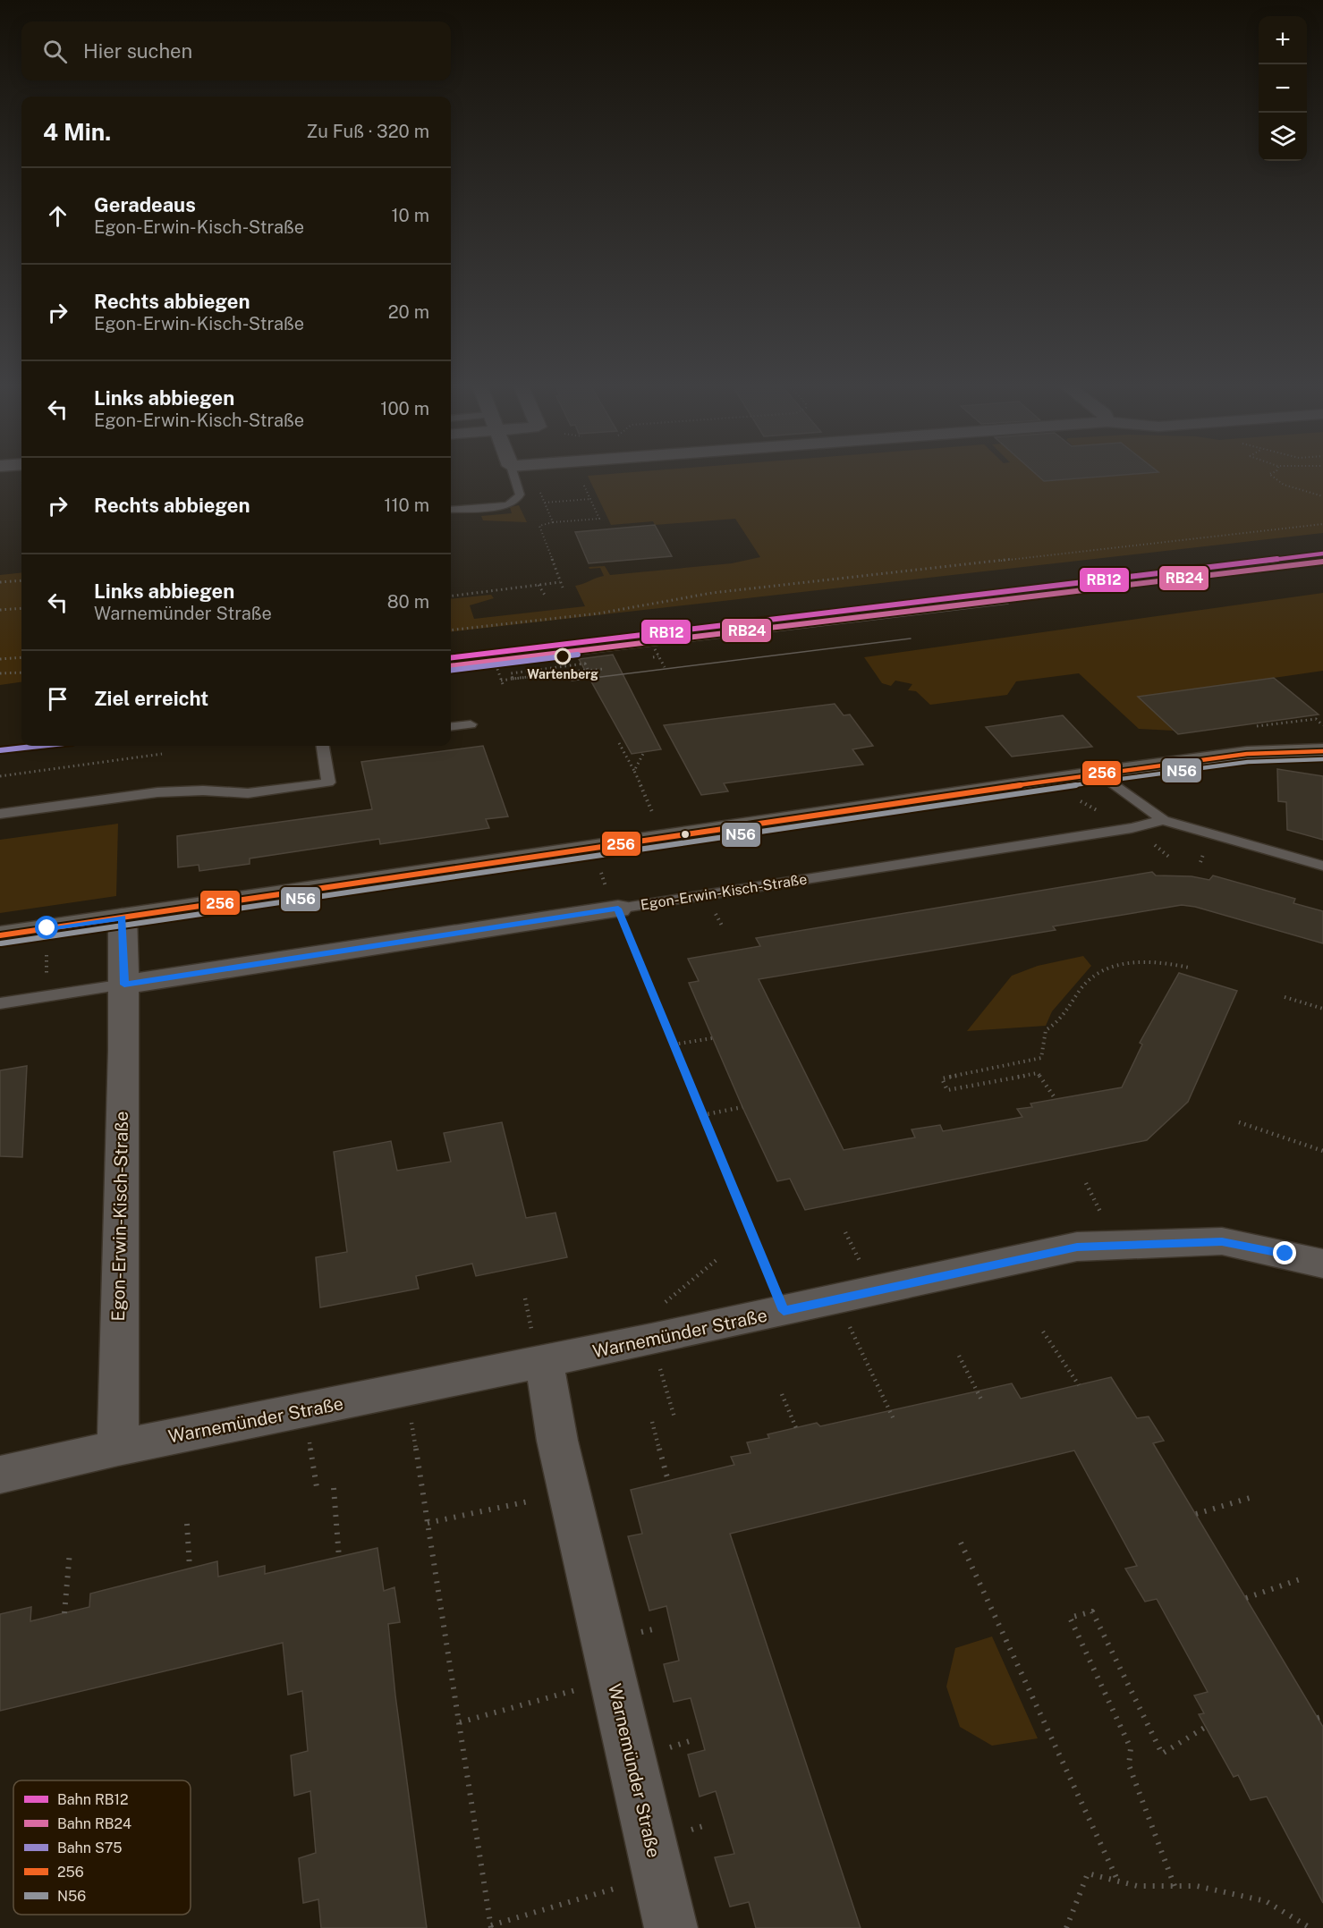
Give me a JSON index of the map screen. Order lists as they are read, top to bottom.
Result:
{
  "streets": {
    "street": ["Egon-Erwin-Kisch-Straße", "Warnemünder Straße"]
  },
  "crossings": [
    ["Egon-Erwin-Kisch-Straße", "Warnemünder Straße"]
  ],
  "places": ["Wartenberg"],
  "lines": [
    "rail line RB12",
    "rail line RB24",
    "rail line S75",
    "transit line 256",
    "transit line N56"
  ],
  "legend": [
    "Bahn RB12",
    "Bahn RB24",
    "Bahn S75",
    "256",
    "N56"
  ],
  "page": {
    "map_buttons": ["+", "−"],
    "search": "Hier suchen",
    "heading": ["4 Min.", "Zu Fuß · 320 m"],
    "list": [
      ["Geradeaus", "Egon-Erwin-Kisch-Straße", "10 m"],
      ["Rechts abbiegen", "Egon-Erwin-Kisch-Straße", "20 m"],
      ["Links abbiegen", "Egon-Erwin-Kisch-Straße", "100 m"],
      ["Rechts abbiegen", "110 m"],
      ["Links abbiegen", "Warnemünder Straße", "80 m"],
      "Ziel erreicht"
    ]
  }
}
